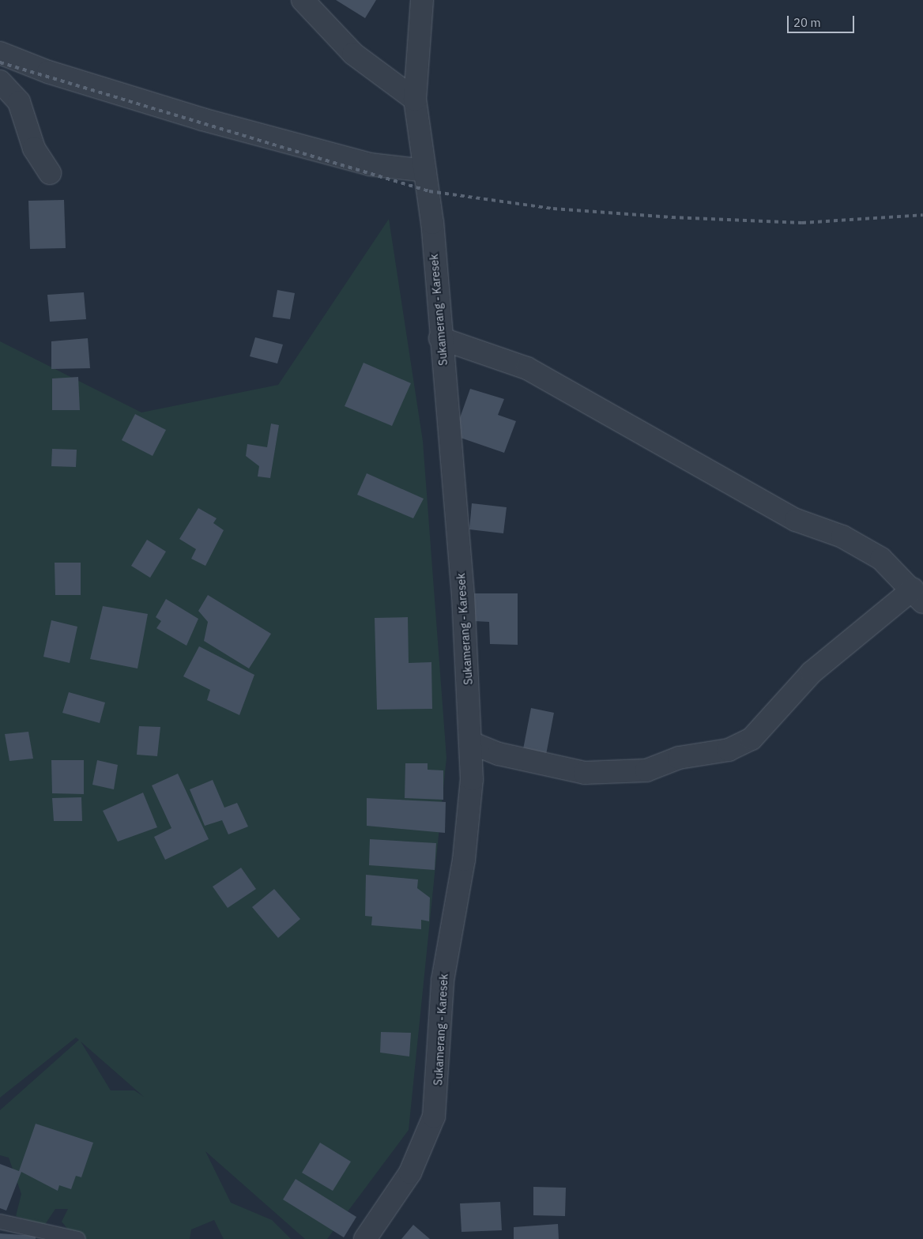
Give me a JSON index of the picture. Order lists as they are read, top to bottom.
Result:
{
  "streets": {
    "street": ["Sukamerang - Karesek"]
  },
  "scale_bar": "20 m"
}
